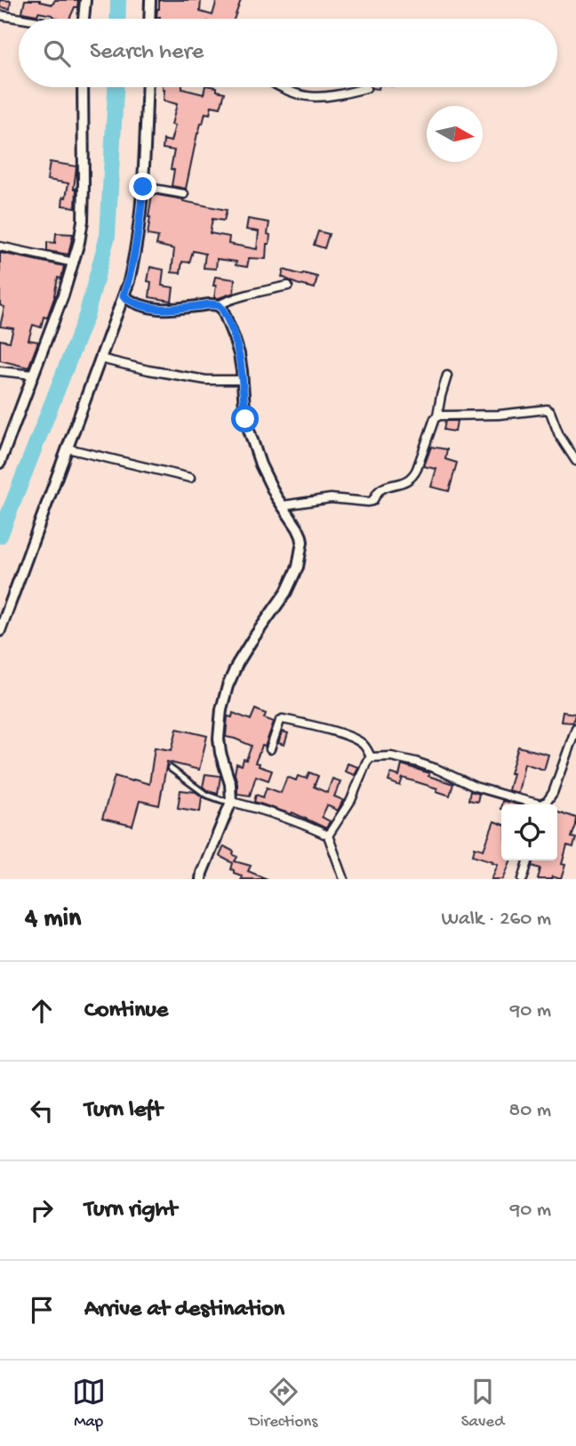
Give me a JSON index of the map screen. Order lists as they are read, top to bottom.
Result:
{
  "north": "right",
  "page": {
    "search": "Search here",
    "heading": ["4 min", "Walk · 260 m"],
    "list": [
      ["Continue", "90 m"],
      ["Turn left", "80 m"],
      ["Turn right", "90 m"],
      "Arrive at destination"
    ],
    "nav": ["Map", "Directions", "Saved"]
  }
}
